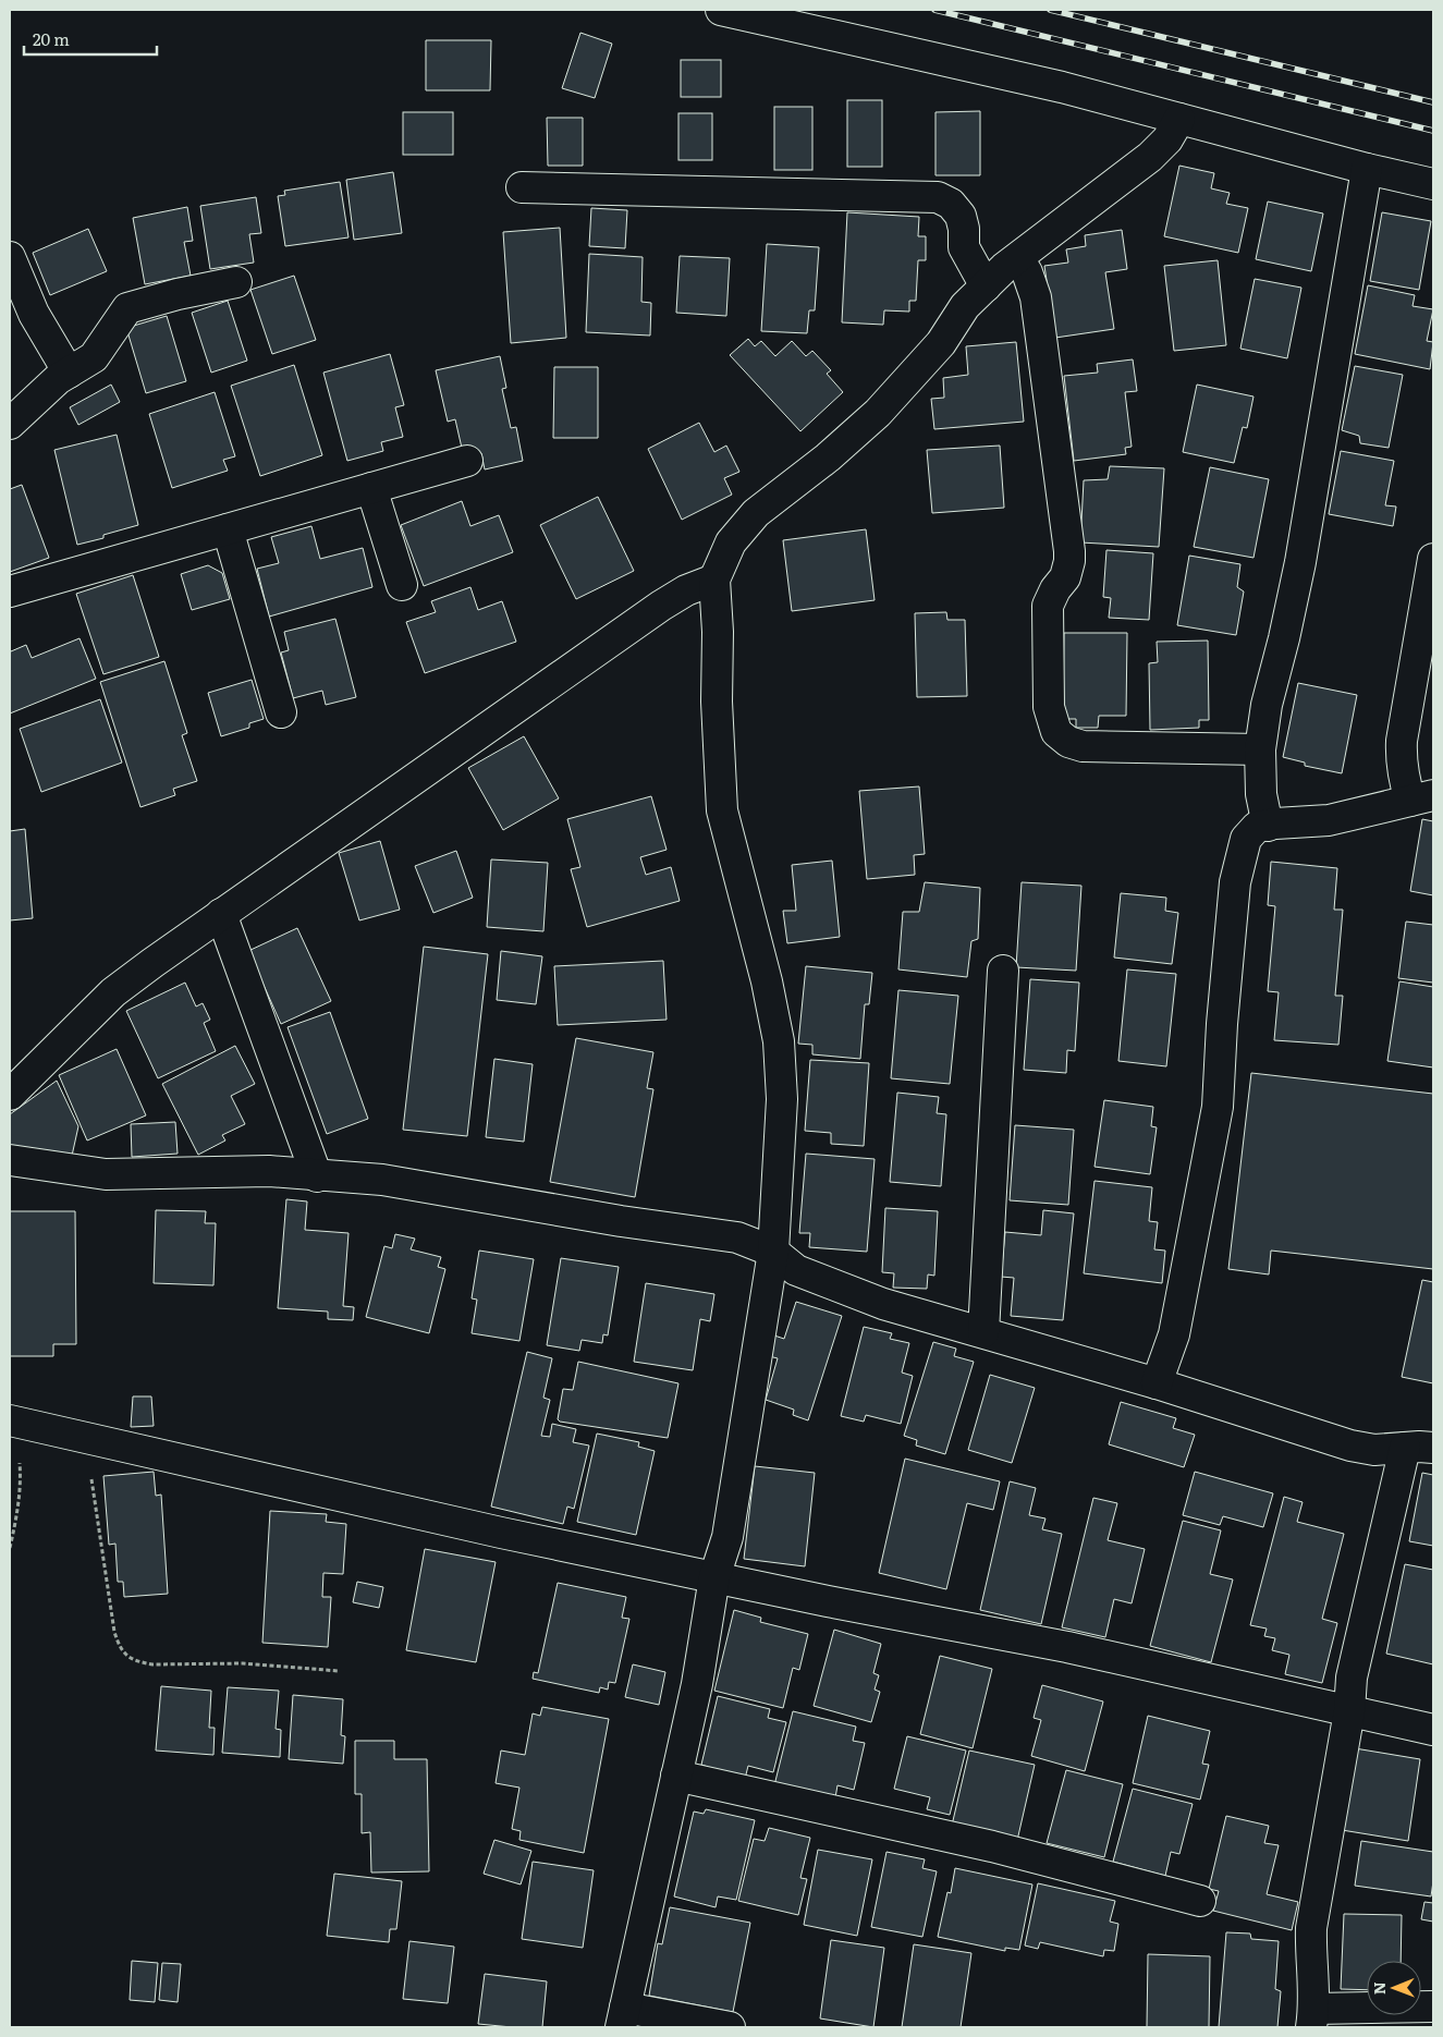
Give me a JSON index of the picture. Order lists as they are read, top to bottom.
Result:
{
  "scale_bar": "20 m",
  "north": "left"
}
